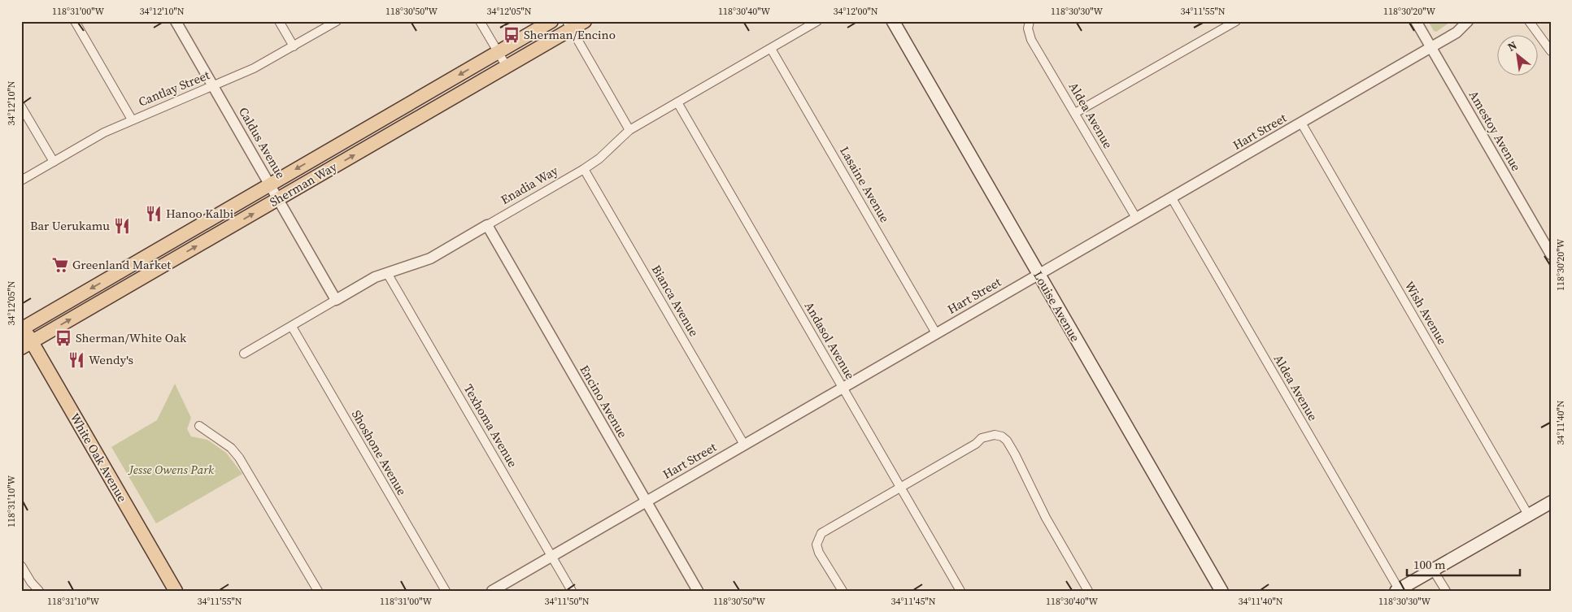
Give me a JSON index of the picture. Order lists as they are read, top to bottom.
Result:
{
  "streets": {
    "main road": ["Sherman Way", "Louise Avenue", "White Oak Avenue"],
    "street": [
      "Cantlay Street",
      "Aldea Avenue",
      "Amestoy Avenue",
      "Hart Street",
      "Caldus Avenue",
      "Lasaine Avenue",
      "Enadia Way",
      "Bianca Avenue",
      "Wish Avenue",
      "Andasol Avenue",
      "Encino Avenue",
      "Texhoma Avenue",
      "Shoshone Avenue"
    ]
  },
  "crossings": [
    ["Cantlay Street", "Caldus Avenue"],
    ["Aldea Avenue", "Hart Street"],
    ["Amestoy Avenue", "Hart Street"],
    ["Hart Street", "Lasaine Avenue"],
    ["Hart Street", "Bianca Avenue"],
    ["Hart Street", "Louise Avenue"],
    ["Hart Street", "Wish Avenue"],
    ["Hart Street", "Andasol Avenue"],
    ["Hart Street", "Encino Avenue"],
    ["Hart Street", "Texhoma Avenue"],
    ["Caldus Avenue", "Sherman Way"],
    ["Caldus Avenue", "Enadia Way"],
    ["Sherman Way", "White Oak Avenue"],
    ["Lasaine Avenue", "Enadia Way"],
    ["Enadia Way", "Bianca Avenue"],
    ["Enadia Way", "Andasol Avenue"],
    ["Enadia Way", "Encino Avenue"],
    ["Enadia Way", "Texhoma Avenue"],
    ["Enadia Way", "Shoshone Avenue"]
  ],
  "parks": ["Jesse Owens Park"],
  "places": {
    "bus stop": ["Sherman/Encino", "Sherman/White Oak"],
    "restaurant": ["Hanoo Kalbi", "Bar Uerukamu", "Wendy's"],
    "supermarket": ["Greenland Market"]
  },
  "scale_bar": "100 m",
  "north": "top left",
  "coordinates": [
    "118°31'00\"W",
    "34°12'10\"N",
    "118°30'50\"W",
    "34°12'05\"N",
    "118°30'40\"W",
    "34°12'00\"N",
    "118°30'30\"W",
    "34°11'55\"N",
    "118°30'20\"W",
    "34°11'40\"N",
    "118°31'10\"W",
    "34°11'50\"N",
    "34°11'45\"N"
  ]
}
